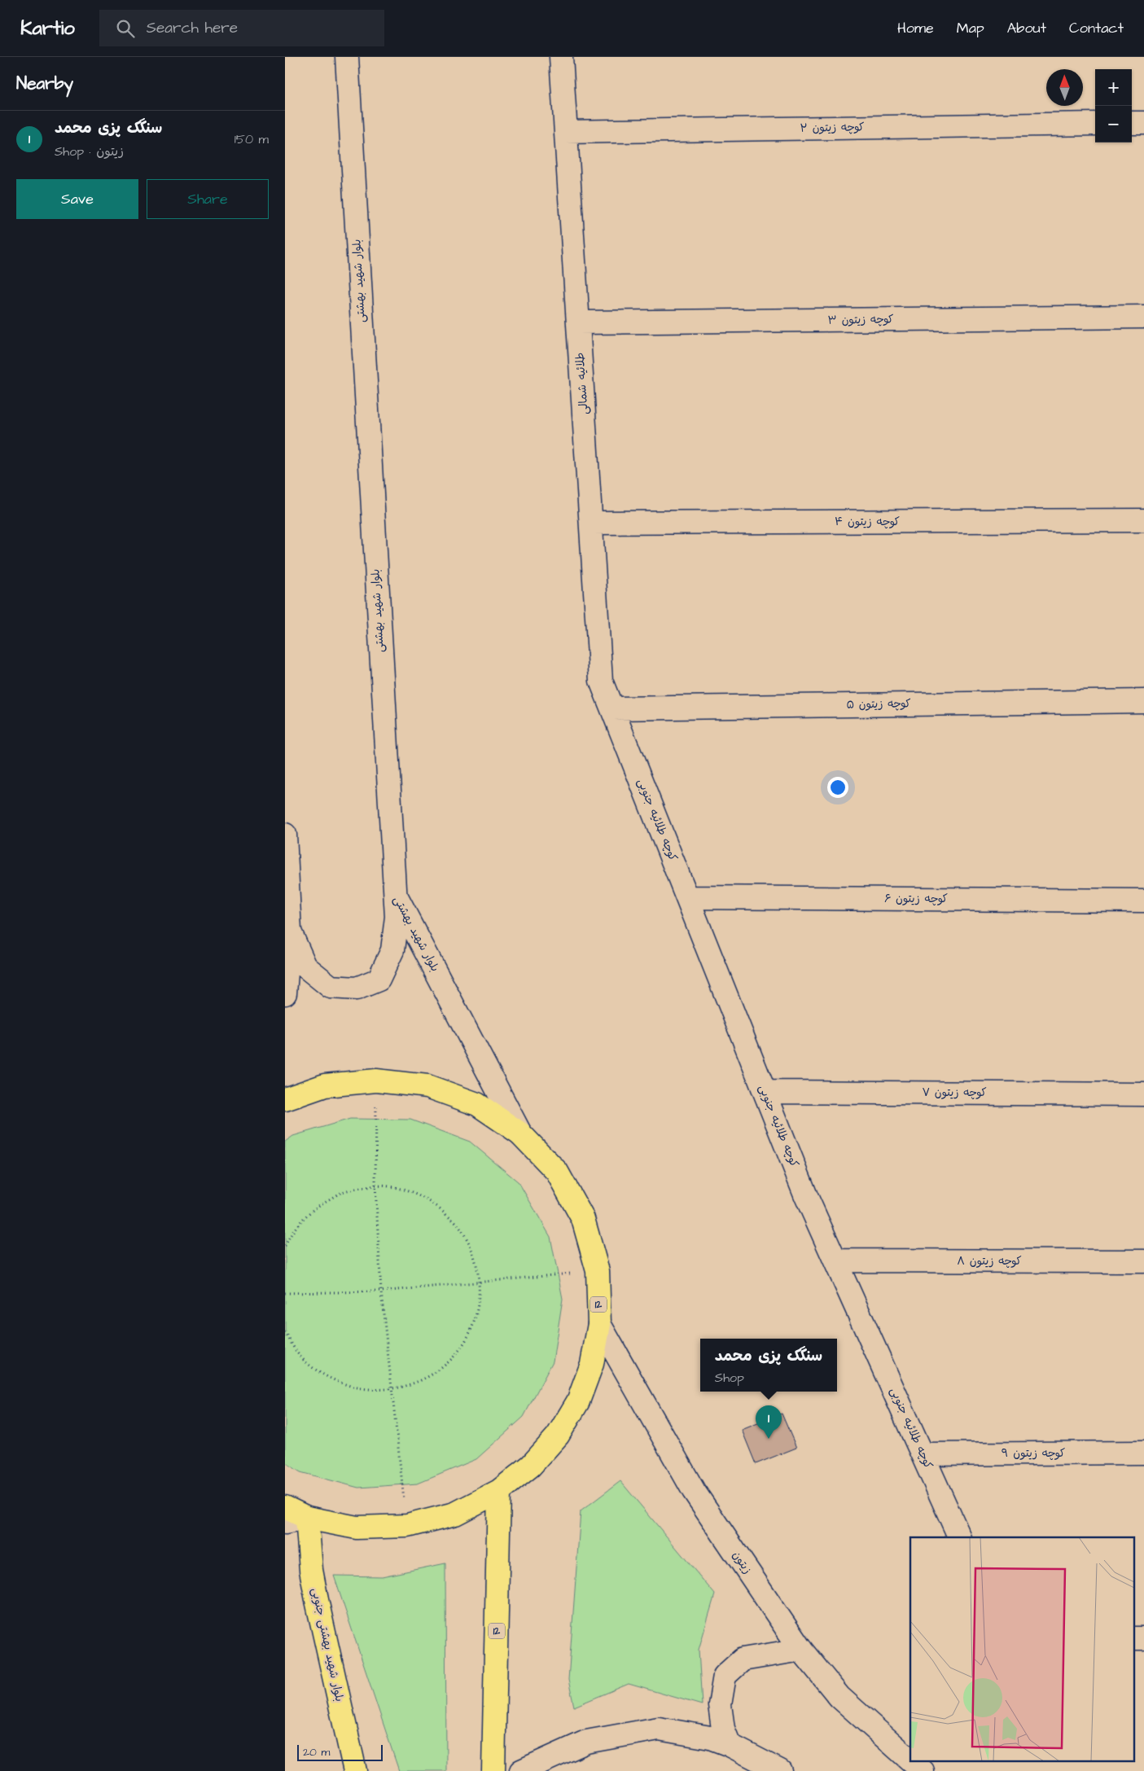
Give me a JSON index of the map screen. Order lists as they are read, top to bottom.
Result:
{
  "streets": {
    "main road": ["12", "بلوار شهید بهشتی جنوبی"],
    "street": [
      "کوچه زیتون ۲",
      "بلوار شهید بهشتی",
      "کوچه زیتون ۳",
      "طلائیه شمالی",
      "کوچه زیتون ۴",
      "کوچه زیتون ۵",
      "کوچه طلائیه جنوبی",
      "کوچه زیتون ۶",
      "کوچه زیتون ۷",
      "کوچه زیتون ۸",
      "کوچه زیتون ۹",
      "زيتون"
    ]
  },
  "crossings": [
    ["کوچه زیتون ۲", "طلائیه شمالی"],
    ["بلوار شهید بهشتی", "12"],
    ["کوچه زیتون ۳", "طلائیه شمالی"],
    ["طلائیه شمالی", "کوچه زیتون ۴"],
    ["طلائیه شمالی", "کوچه زیتون ۵"],
    ["طلائیه شمالی", "کوچه طلائیه جنوبی"],
    ["کوچه زیتون ۵", "کوچه طلائیه جنوبی"],
    ["کوچه طلائیه جنوبی", "کوچه زیتون ۶"],
    ["کوچه طلائیه جنوبی", "کوچه زیتون ۷"],
    ["کوچه طلائیه جنوبی", "کوچه زیتون ۸"],
    ["کوچه طلائیه جنوبی", "کوچه زیتون ۹"],
    ["12", "زيتون"],
    ["12", "بلوار شهید بهشتی جنوبی"]
  ],
  "scale_bar": "20 m",
  "north": "top",
  "page": {
    "header": "Kartio",
    "search": "Search here",
    "nav": [
      "Home",
      "Map",
      "About",
      "Contact"
    ],
    "heading": "Nearby",
    "map_buttons": ["+", "−"],
    "list": [
      {
        "mark": "1",
        "name": "سنگک پزی محمد",
        "note": "Shop · زيتون",
        "value": "150 m"
      }
    ],
    "buttons": ["Save", "Share"],
    "popup": ["سنگک پزی محمد", "Shop"],
    "pins": "1",
    "scale": "20 m"
  }
}
